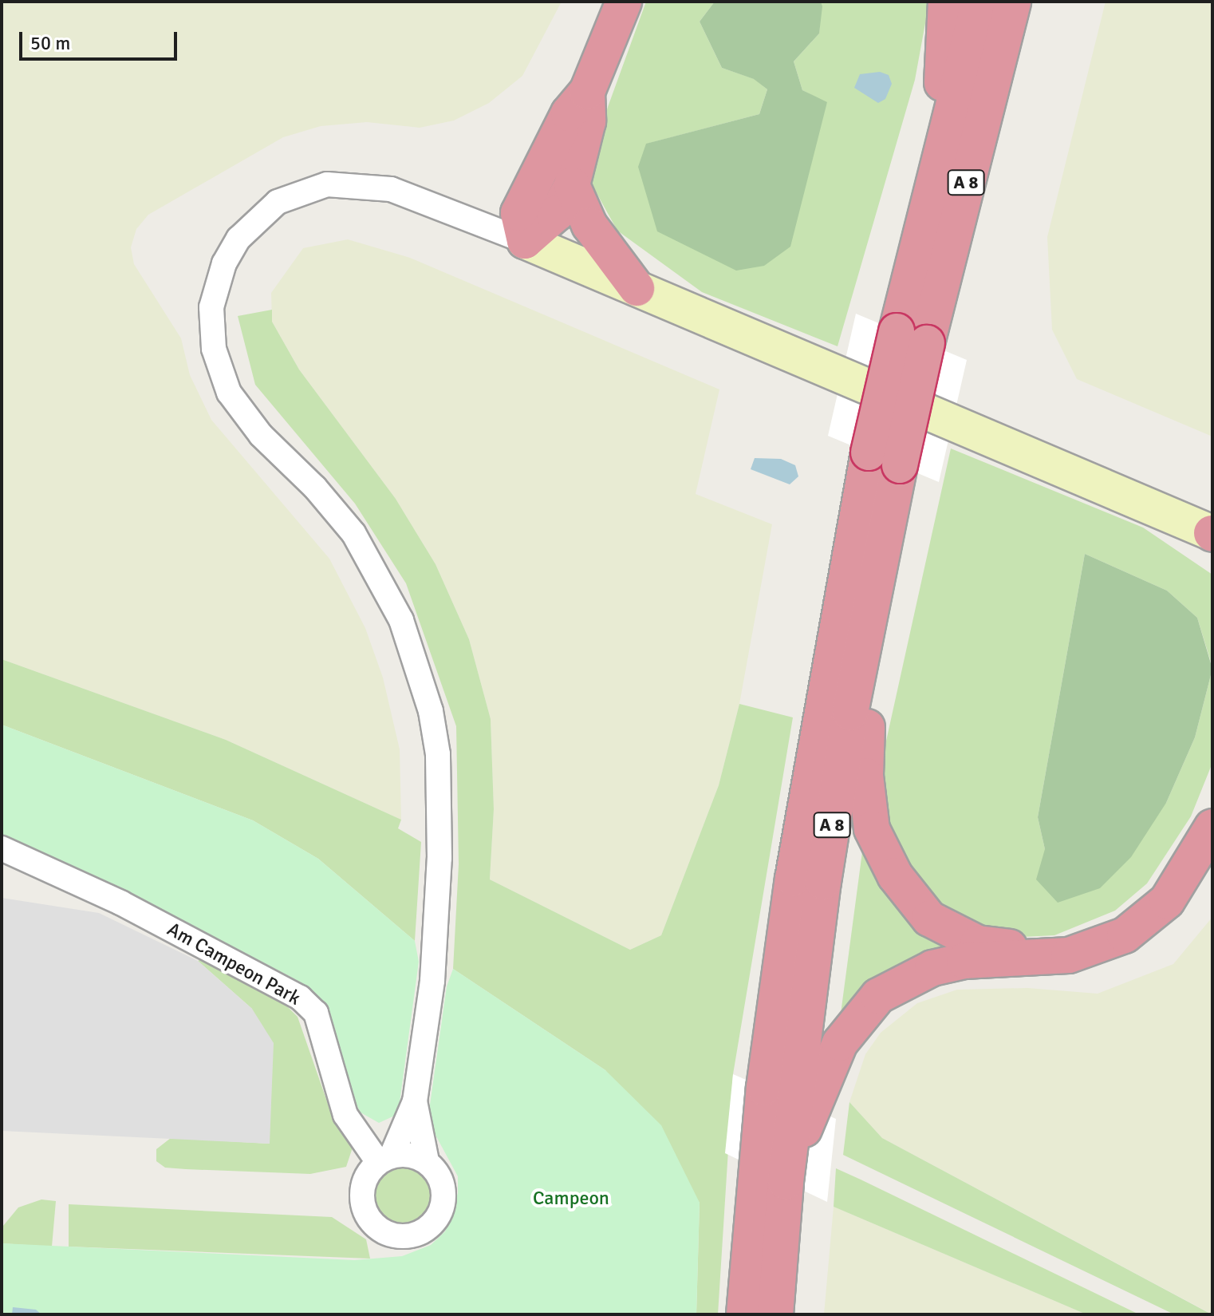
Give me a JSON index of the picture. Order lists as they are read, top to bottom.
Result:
{
  "streets": {
    "highway": ["A 8"],
    "street": ["Am Campeon Park"]
  },
  "parks": ["Campeon"],
  "scale_bar": "50 m"
}
